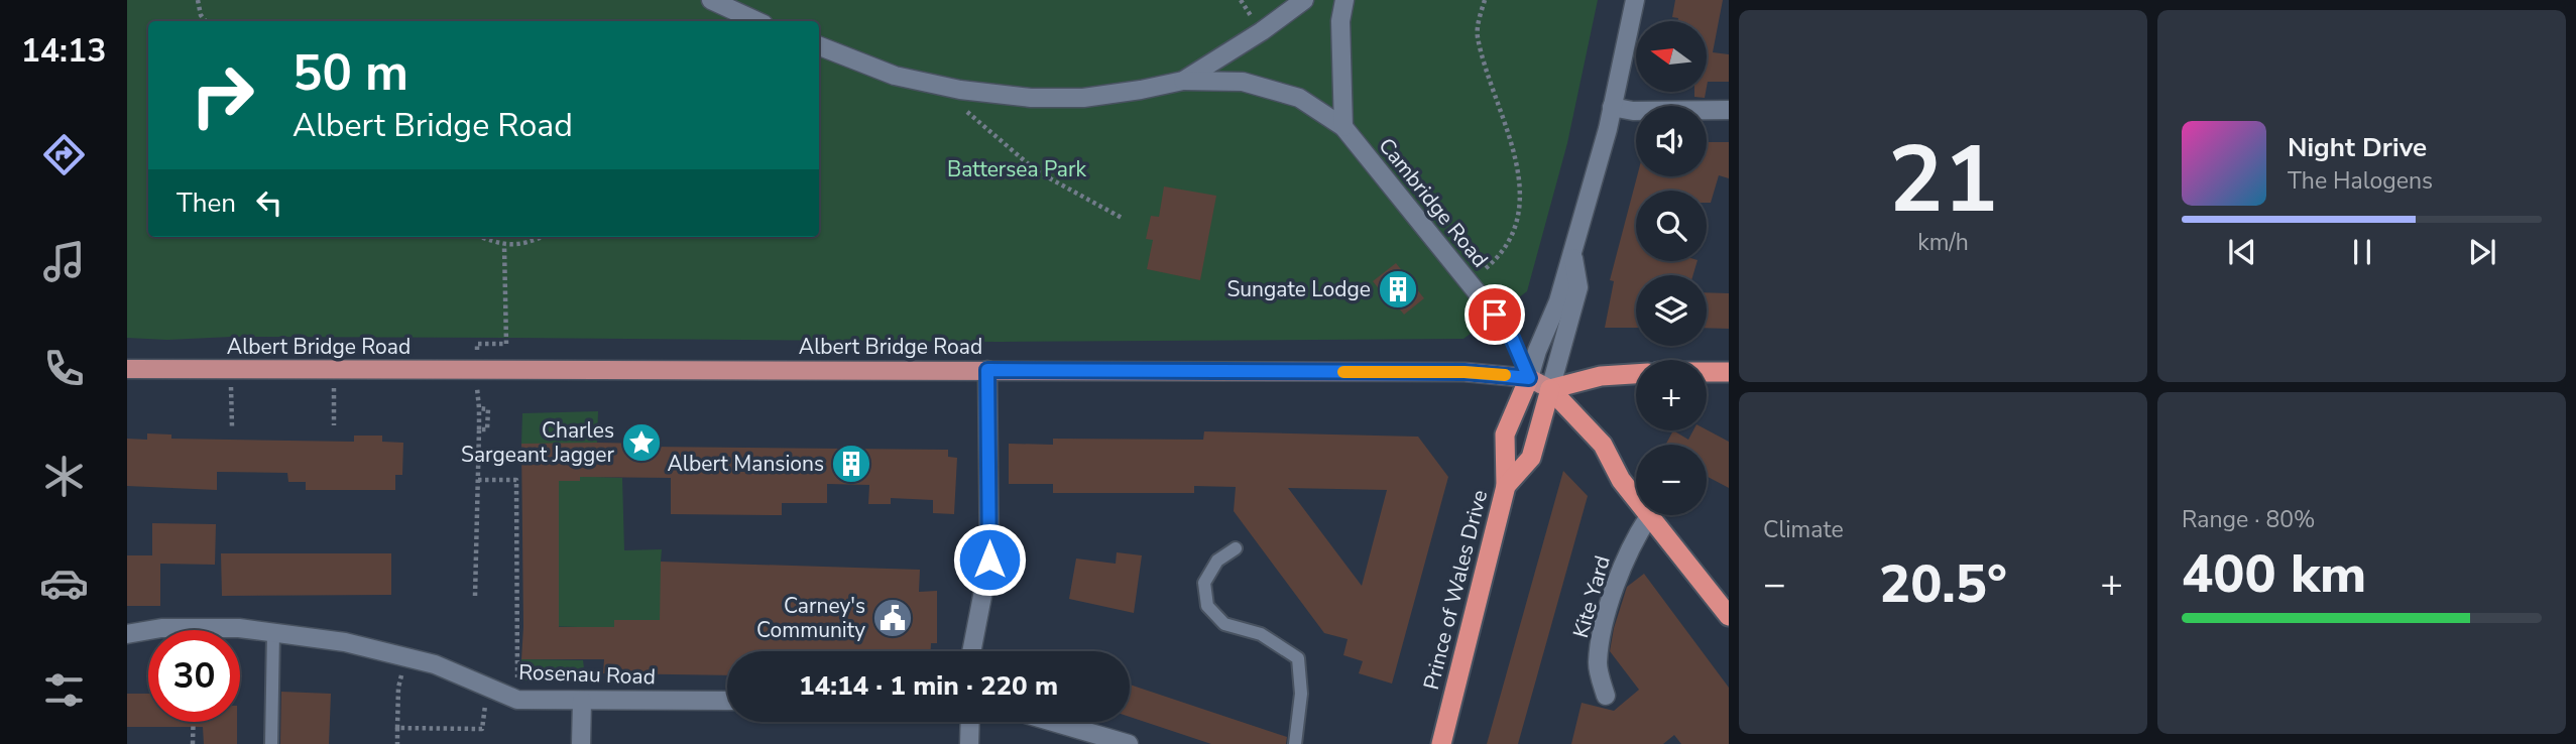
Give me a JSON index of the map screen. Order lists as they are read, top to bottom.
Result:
{
  "streets": {
    "highway": ["Prince of Wales Drive"],
    "main road": ["Albert Bridge Road"],
    "street": ["Cambridge Road", "Kite Yard", "Rosenau Road"]
  },
  "crossings": [
    ["Cambridge Road", "Albert Bridge Road"],
    ["Cambridge Road", "Prince of Wales Drive"],
    ["Albert Bridge Road", "Prince of Wales Drive"]
  ],
  "parks": ["Battersea Park"],
  "places": {
    "building": ["Sungate Lodge", "Albert Mansions"],
    "place": ["Charles Sargeant Jagger"],
    "public building": ["Carney's Community"]
  },
  "north": "left",
  "page": {
    "tabs": "14:13",
    "tile": [
      ["21", "km/h"],
      "Climate",
      ["Range · 80%", "400 km"]
    ],
    "map_buttons": ["+", "−"],
    "turn": ["50 m", "Albert Bridge Road"],
    "song": ["Night Drive", "The Halogens"],
    "then": "Then",
    "heat": ["−", "20.5°", "+"],
    "limit": "30",
    "trip": "14:14 · 1 min · 220 m"
  }
}
